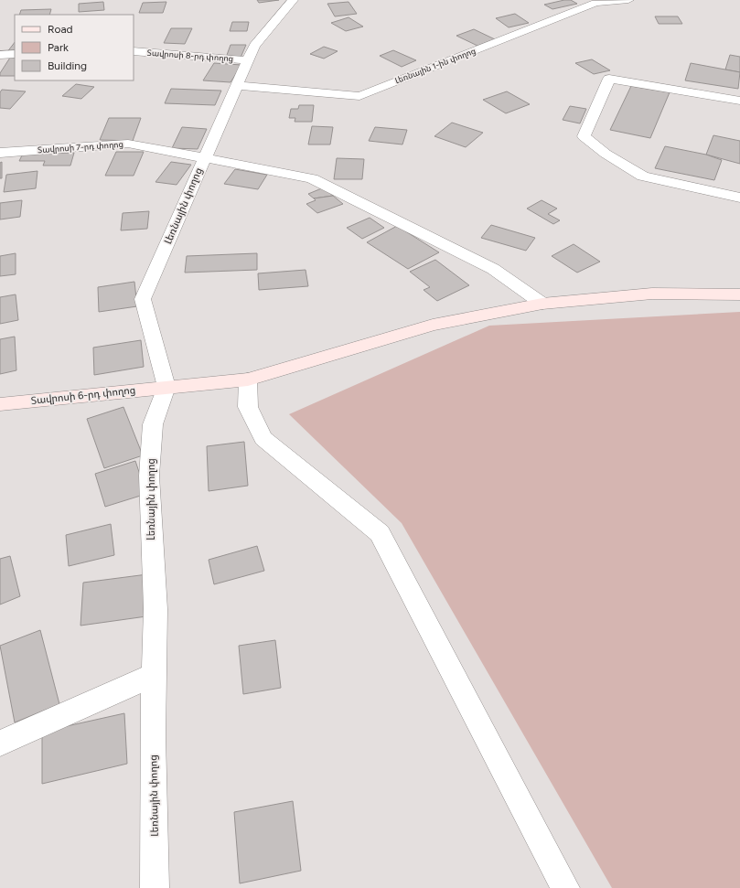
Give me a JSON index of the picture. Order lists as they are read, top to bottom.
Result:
{
  "streets": {
    "street": [
      "Տավրոսի 8-րդ փողոց",
      "Լեռնային 1-ին փողոց",
      "Տավրոսի 7-րդ փողոց",
      "Լեռնային փողոց",
      "Տավրոսի 6-րդ փողոց"
    ]
  },
  "crossings": [
    ["Տավրոսի 8-րդ փողոց", "Լեռնային փողոց"],
    ["Լեռնային 1-ին փողոց", "Լեռնային փողոց"],
    ["Տավրոսի 7-րդ փողոց", "Լեռնային փողոց"],
    ["Տավրոսի 7-րդ փողոց", "Տավրոսի 6-րդ փողոց"],
    ["Լեռնային փողոց", "Տավրոսի 6-րդ փողոց"]
  ],
  "legend": ["Road", "Park", "Building"]
}
